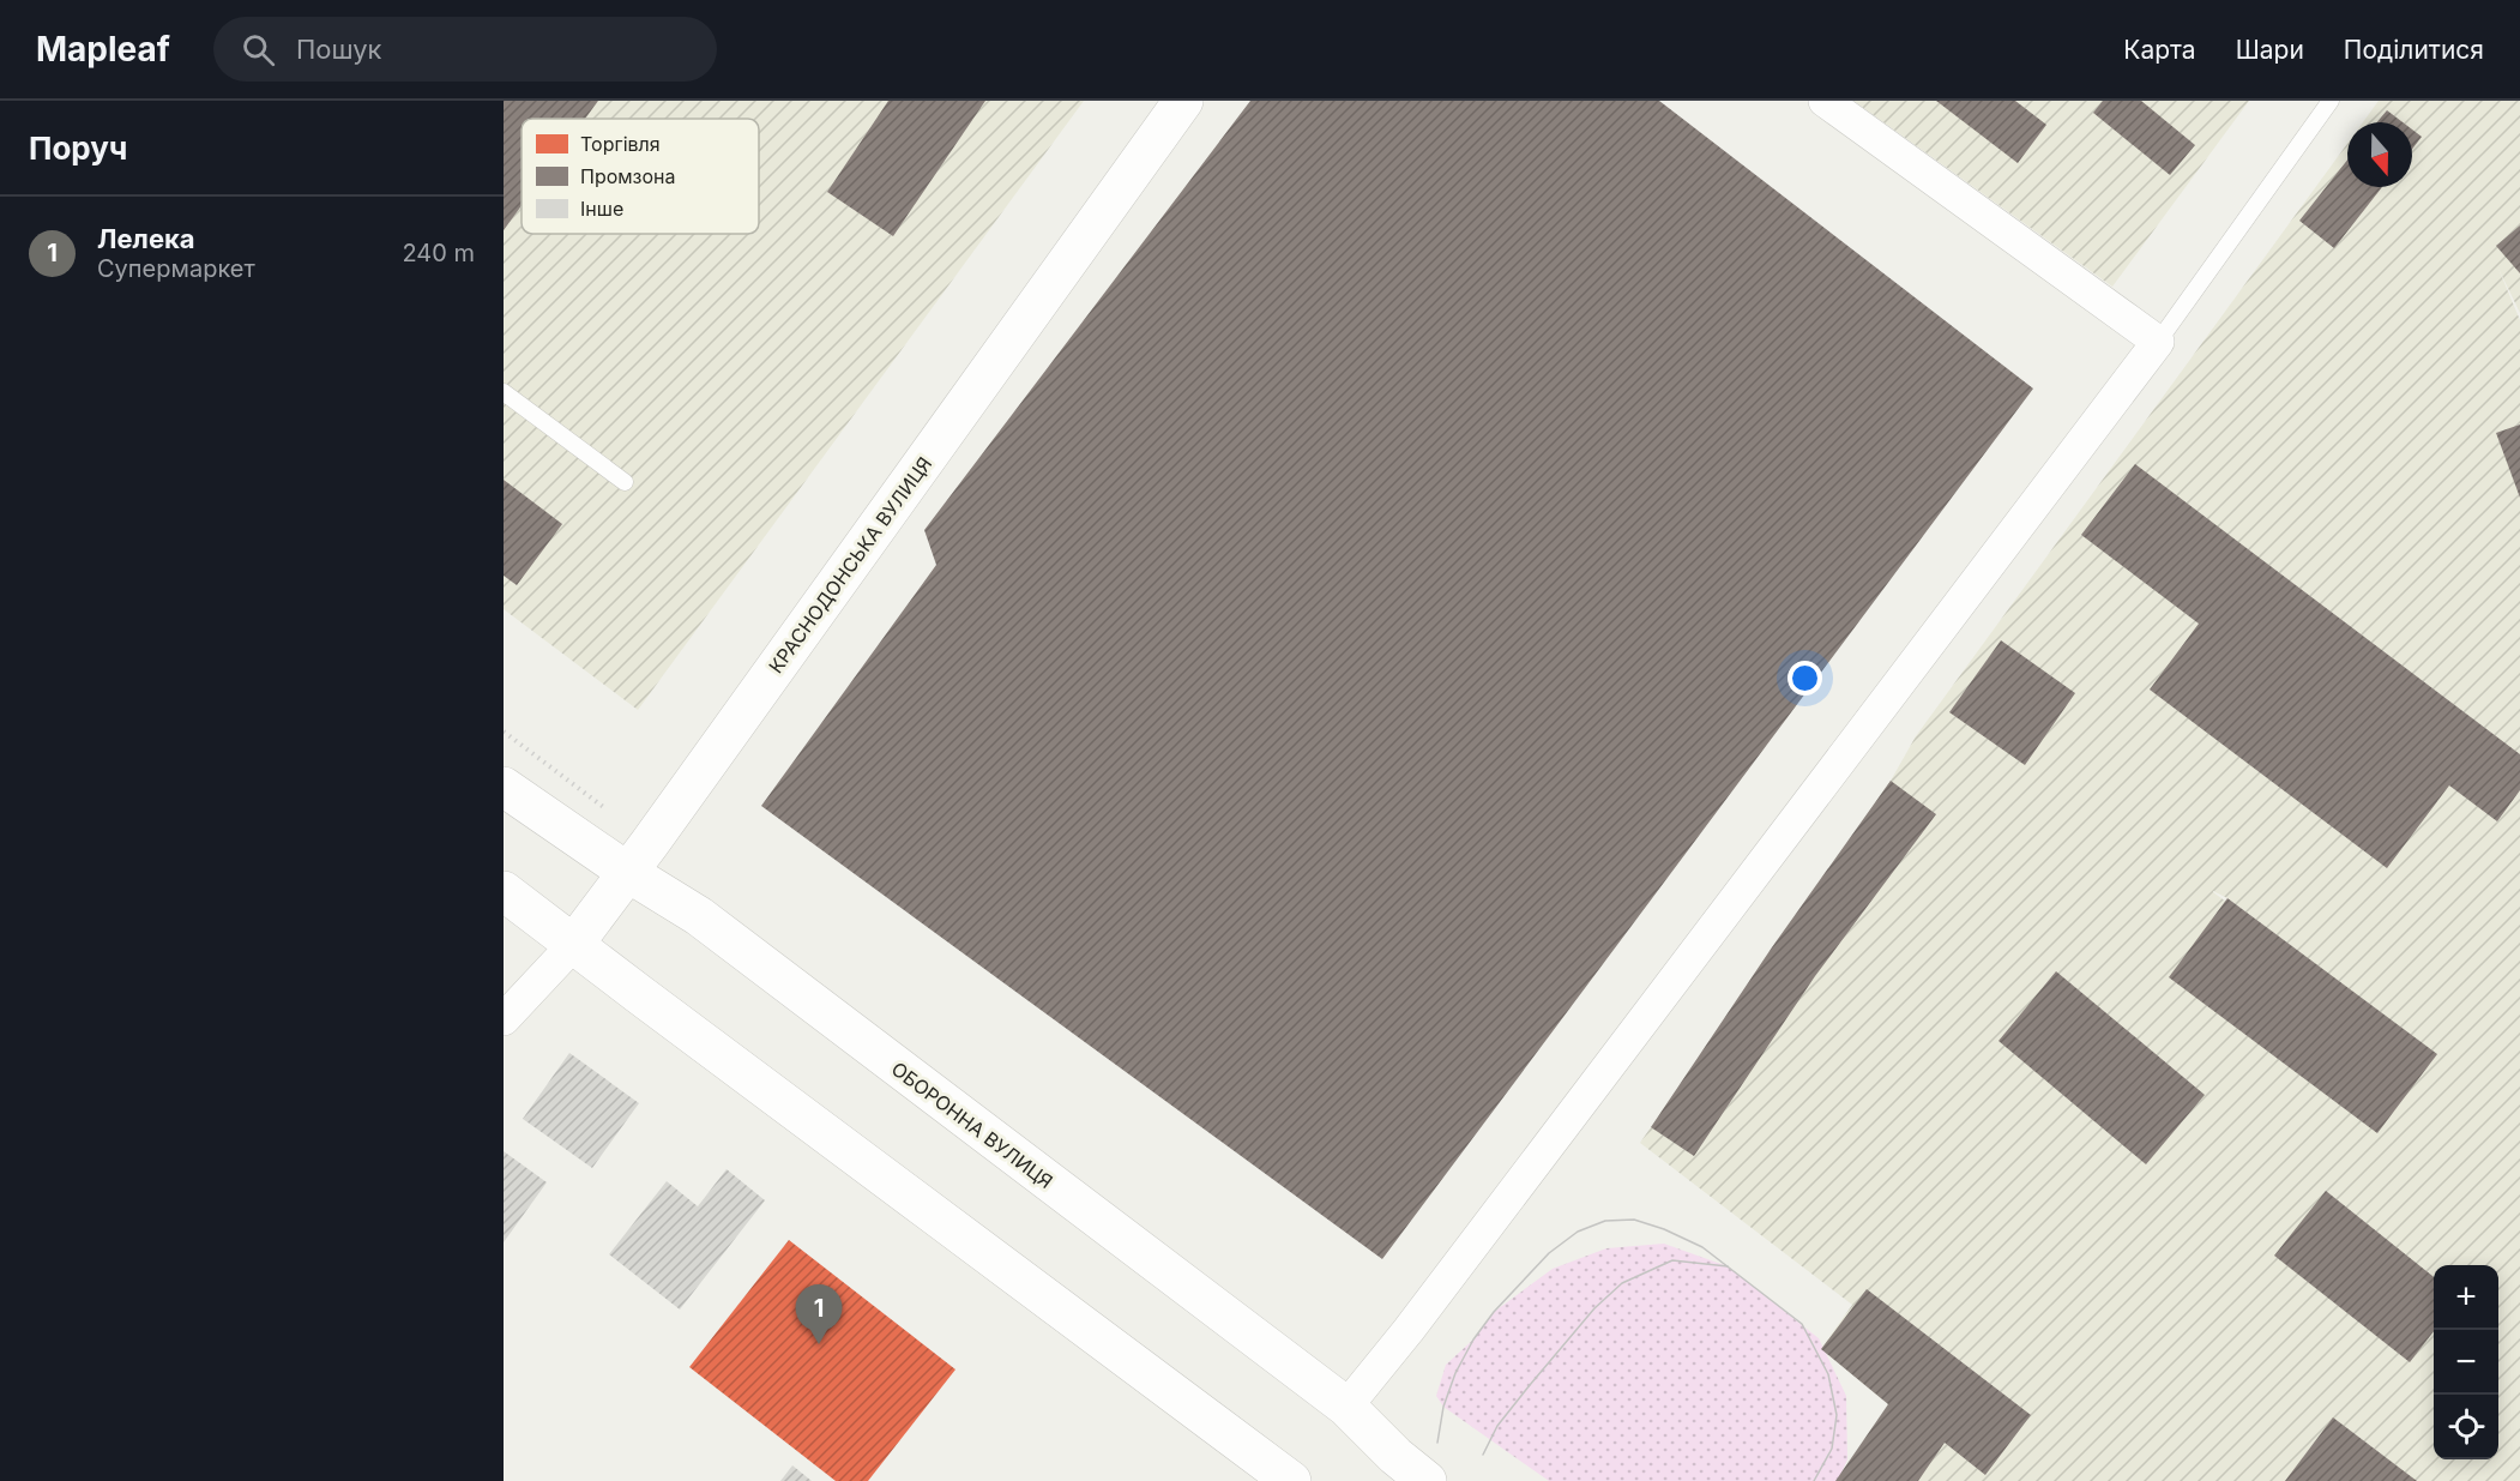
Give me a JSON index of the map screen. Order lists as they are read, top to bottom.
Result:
{
  "streets": {
    "main road": ["КРАСНОДОНСЬКА ВУЛИЦЯ", "ОБОРОННА ВУЛИЦЯ"]
  },
  "crossings": [
    ["КРАСНОДОНСЬКА ВУЛИЦЯ", "ОБОРОННА ВУЛИЦЯ"]
  ],
  "legend": ["Торгівля", "Промзона", "Інше"],
  "north": "bottom",
  "page": {
    "header": "Mapleaf",
    "search": "Пошук",
    "nav": ["Карта", "Шари", "Поділитися"],
    "heading": "Поруч",
    "list": [
      {
        "mark": "1",
        "name": "Лелека",
        "note": "Супермаркет",
        "value": "240 m"
      }
    ],
    "map_buttons": ["+", "−"],
    "pins": "1"
  }
}
